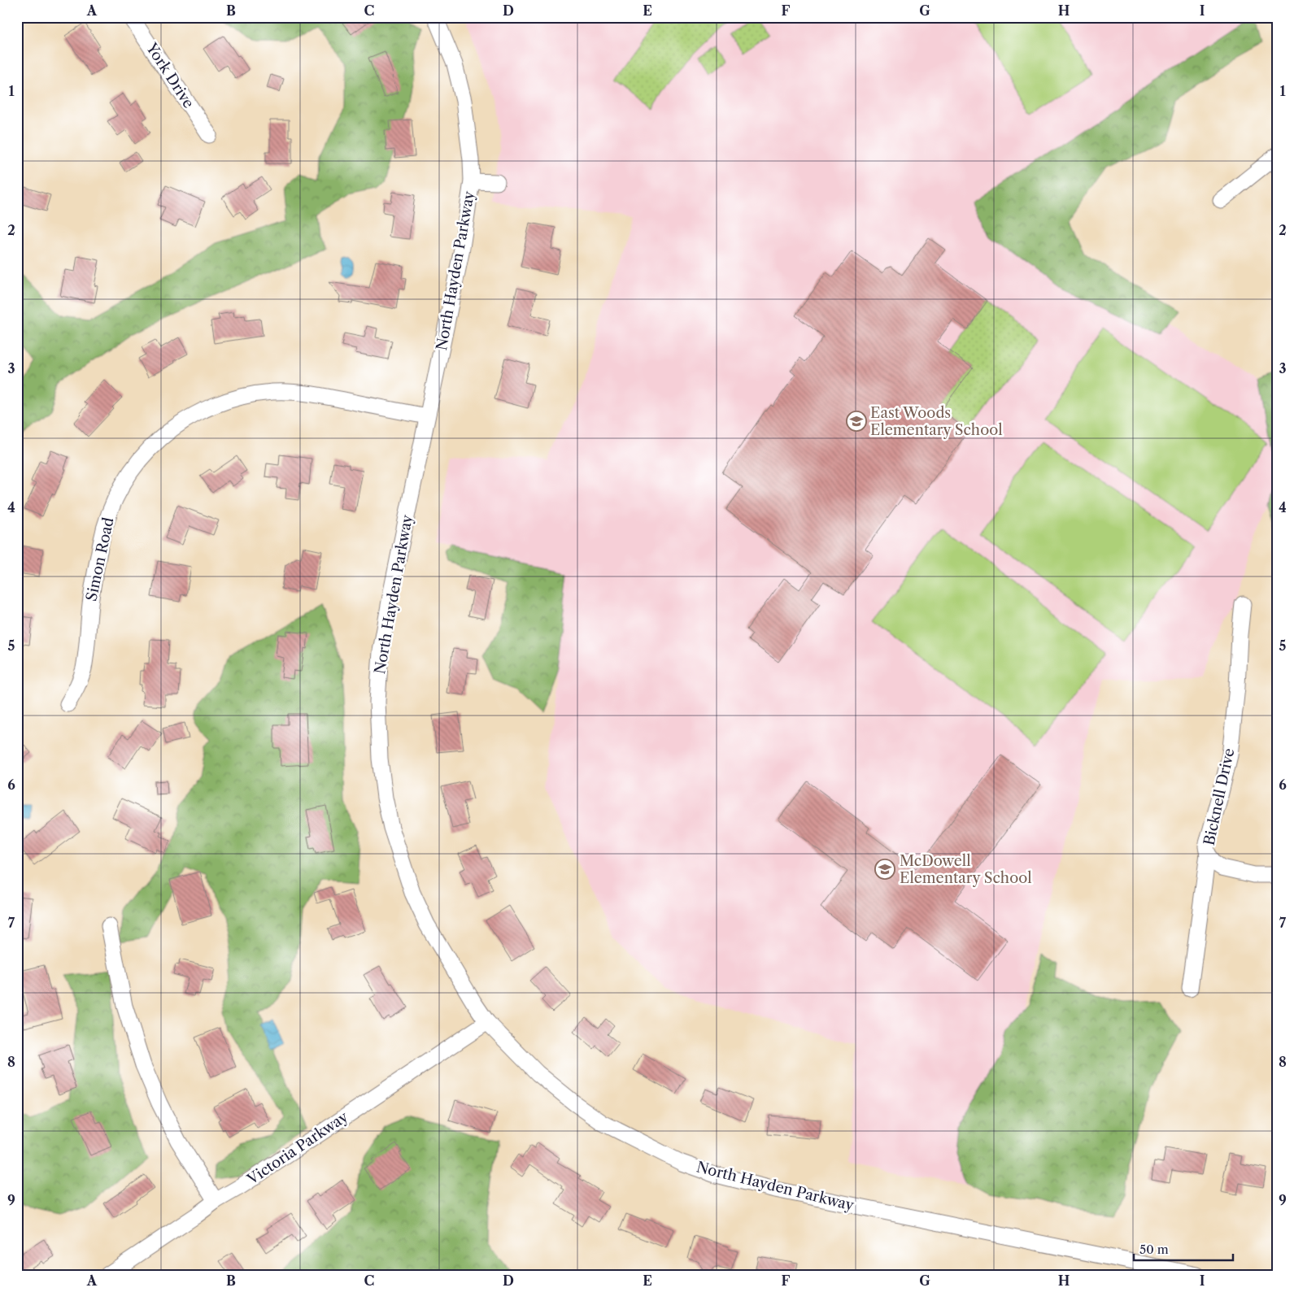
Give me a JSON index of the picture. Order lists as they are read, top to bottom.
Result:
{
  "streets": {
    "street": [
      "York Drive",
      "North Hayden Parkway",
      "Simon Road",
      "Bicknell Drive",
      "Victoria Parkway"
    ]
  },
  "crossings": [
    ["North Hayden Parkway", "Simon Road"],
    ["North Hayden Parkway", "Victoria Parkway"]
  ],
  "places": {
    "school or university": ["East Woods Elementary School", "McDowell Elementary School"]
  },
  "scale_bar": "50 m",
  "grid": {
    "columns": [
      "A",
      "B",
      "C",
      "D",
      "E",
      "F",
      "G",
      "H",
      "I"
    ],
    "rows": [
      "1",
      "2",
      "3",
      "4",
      "5",
      "6",
      "7",
      "8",
      "9"
    ]
  }
}
